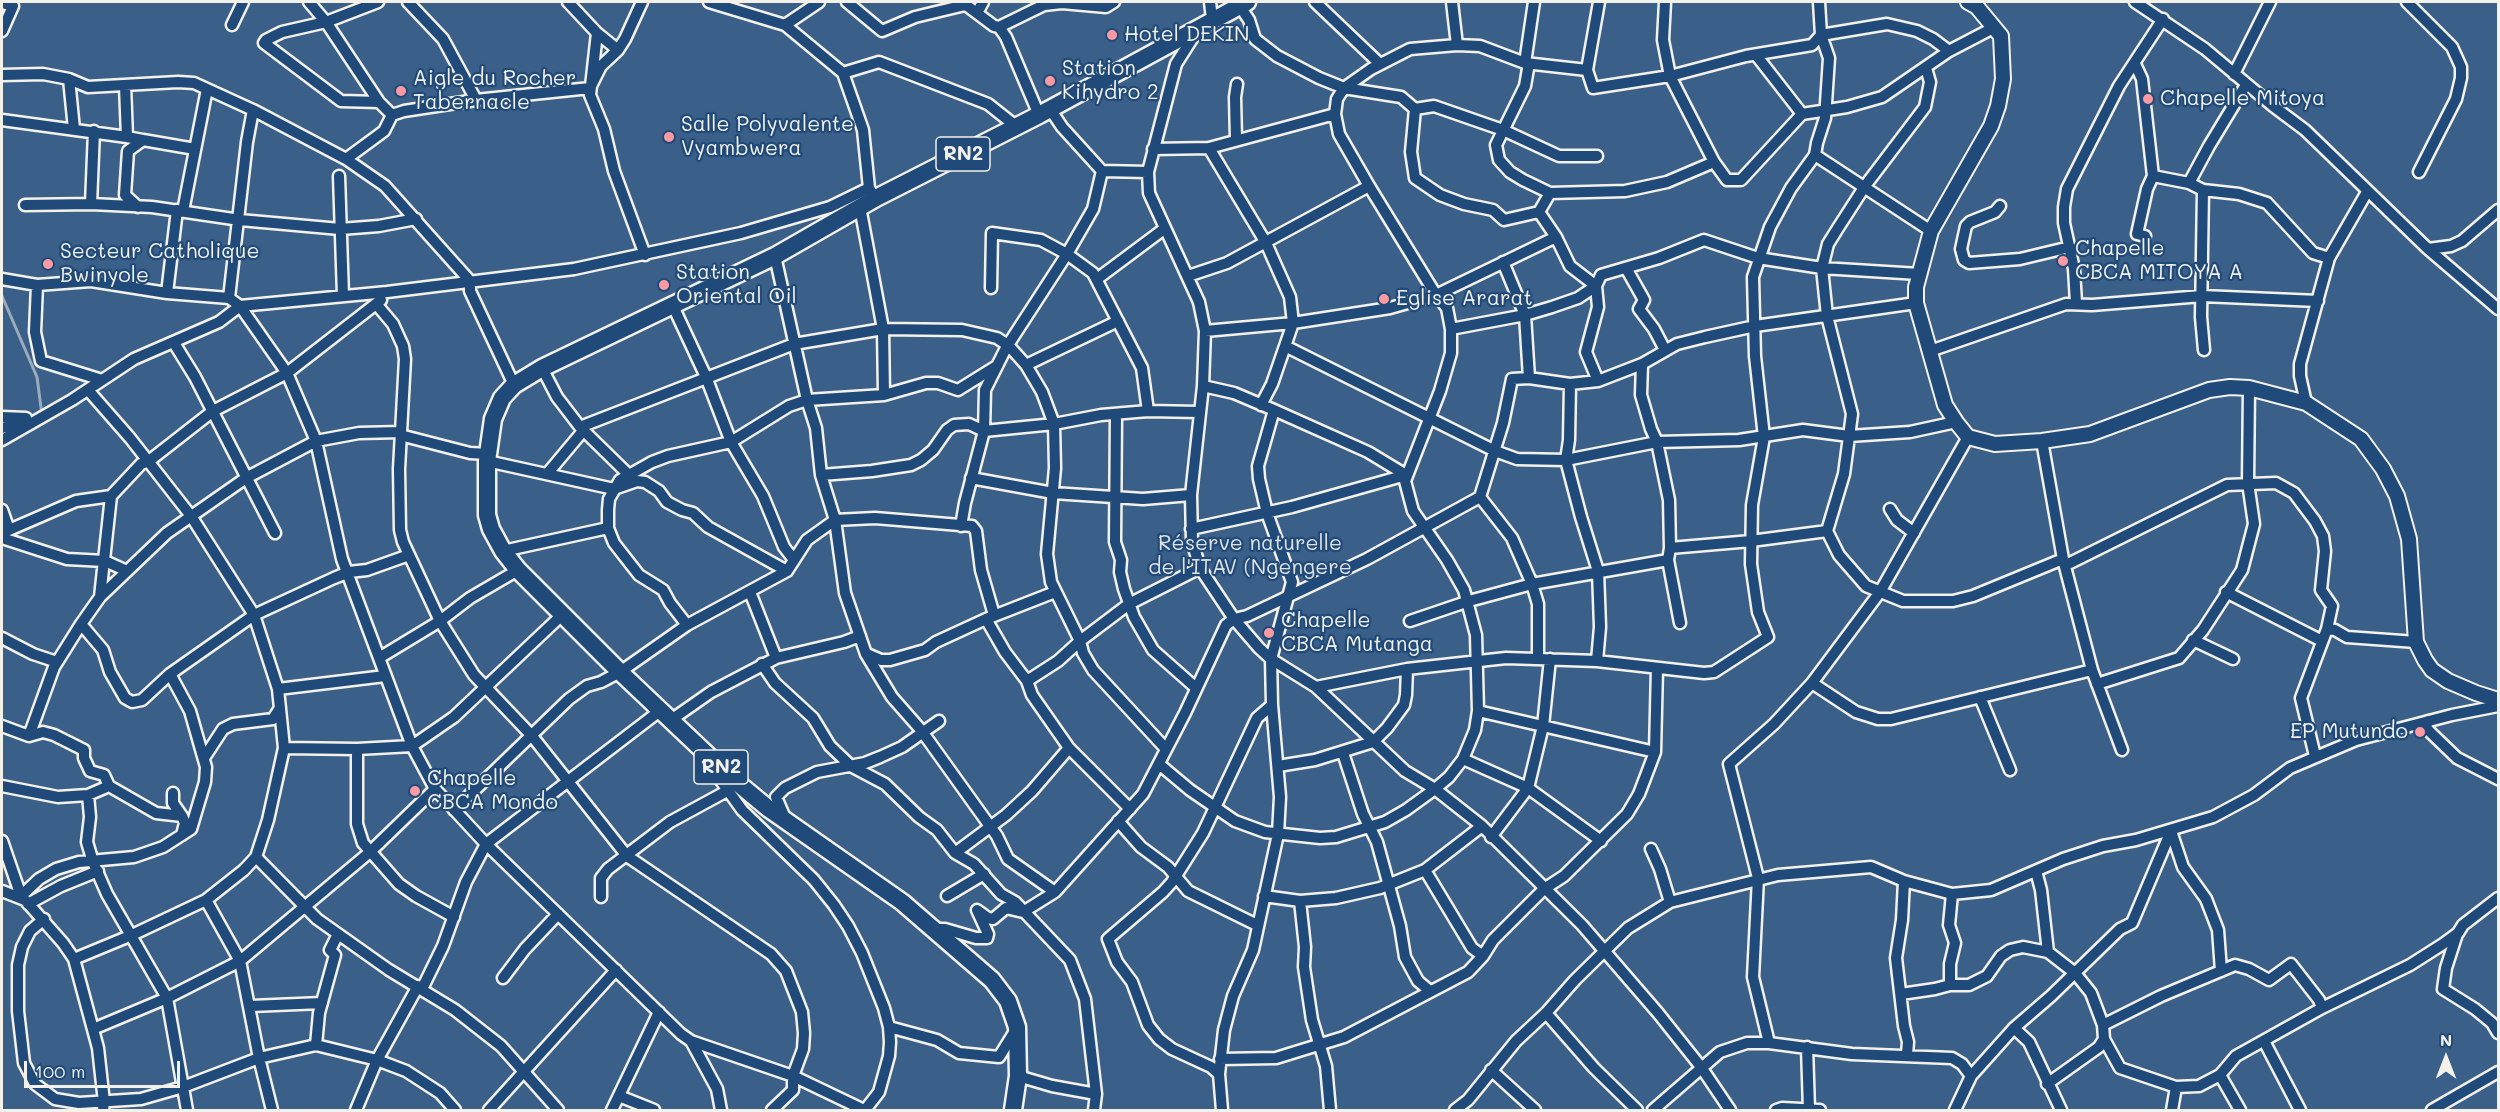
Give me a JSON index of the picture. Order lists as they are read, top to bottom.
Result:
{
  "streets": {
    "highway": ["RN2"]
  },
  "parks": ["Réserve naturelle de l'ITAV (Ngengere"],
  "places": [
    "Hotel DEKIN",
    "Station Kihydro 2",
    "Aigle du Rocher Tabernacle",
    "Chapelle Mitoya",
    "Salle Polyvalente Vyambwera",
    "Chapelle CBCA MITOYA A",
    "Secteur Catholique Bwinyole",
    "Station Oriental Oil",
    "Eglise Ararat",
    "Chapelle CBCA Mutanga",
    "EP Mutundo",
    "Chapelle CBCA Mondo"
  ],
  "scale_bar": "100 m",
  "north": "top"
}
